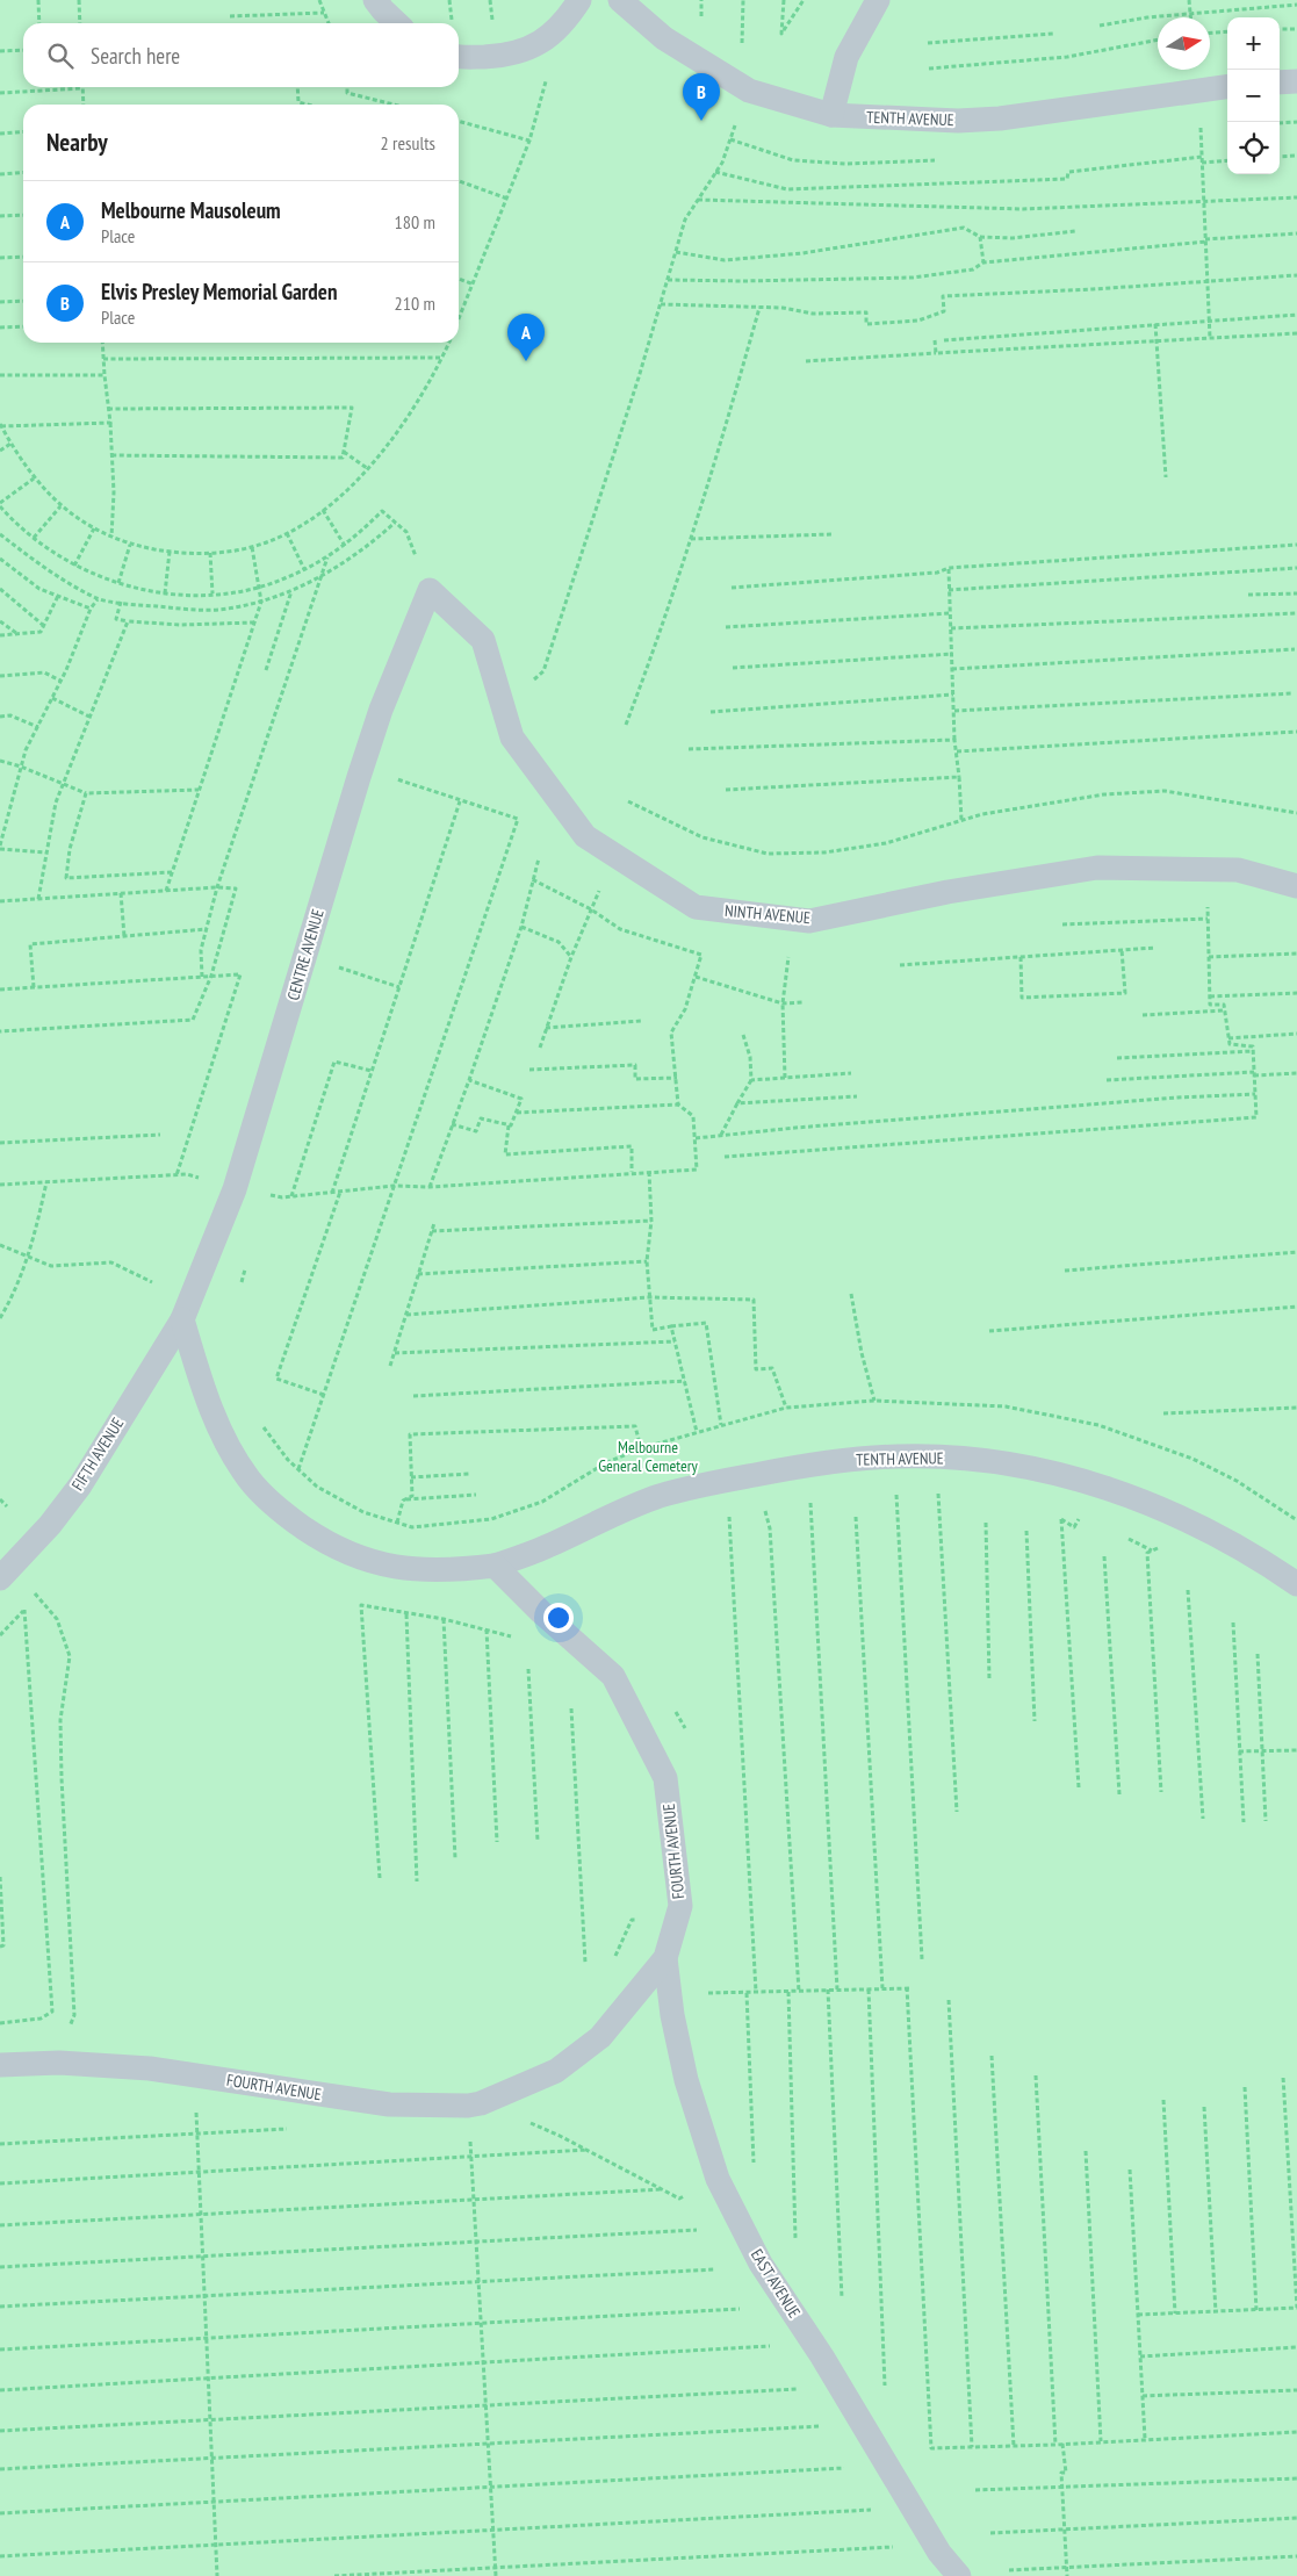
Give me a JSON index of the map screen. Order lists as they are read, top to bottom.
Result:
{
  "streets": {
    "lane": [
      "TENTH AVENUE",
      "NINTH AVENUE",
      "CENTRE AVENUE",
      "FIFTH AVENUE",
      "FOURTH AVENUE",
      "EAST AVENUE"
    ]
  },
  "crossings": [
    ["TENTH AVENUE", "FOURTH AVENUE"],
    ["NINTH AVENUE", "CENTRE AVENUE"],
    ["CENTRE AVENUE", "FIFTH AVENUE"],
    ["FOURTH AVENUE", "EAST AVENUE"]
  ],
  "parks": ["Melbourne General Cemetery"],
  "north": "right",
  "page": {
    "map_buttons": ["+", "−"],
    "search": "Search here",
    "pins": ["B", "A"],
    "heading": ["Nearby", "2 results"],
    "list": [
      {
        "mark": "A",
        "name": "Melbourne Mausoleum",
        "note": "Place",
        "value": "180 m"
      },
      {
        "mark": "B",
        "name": "Elvis Presley Memorial Garden",
        "note": "Place",
        "value": "210 m"
      }
    ]
  }
}
